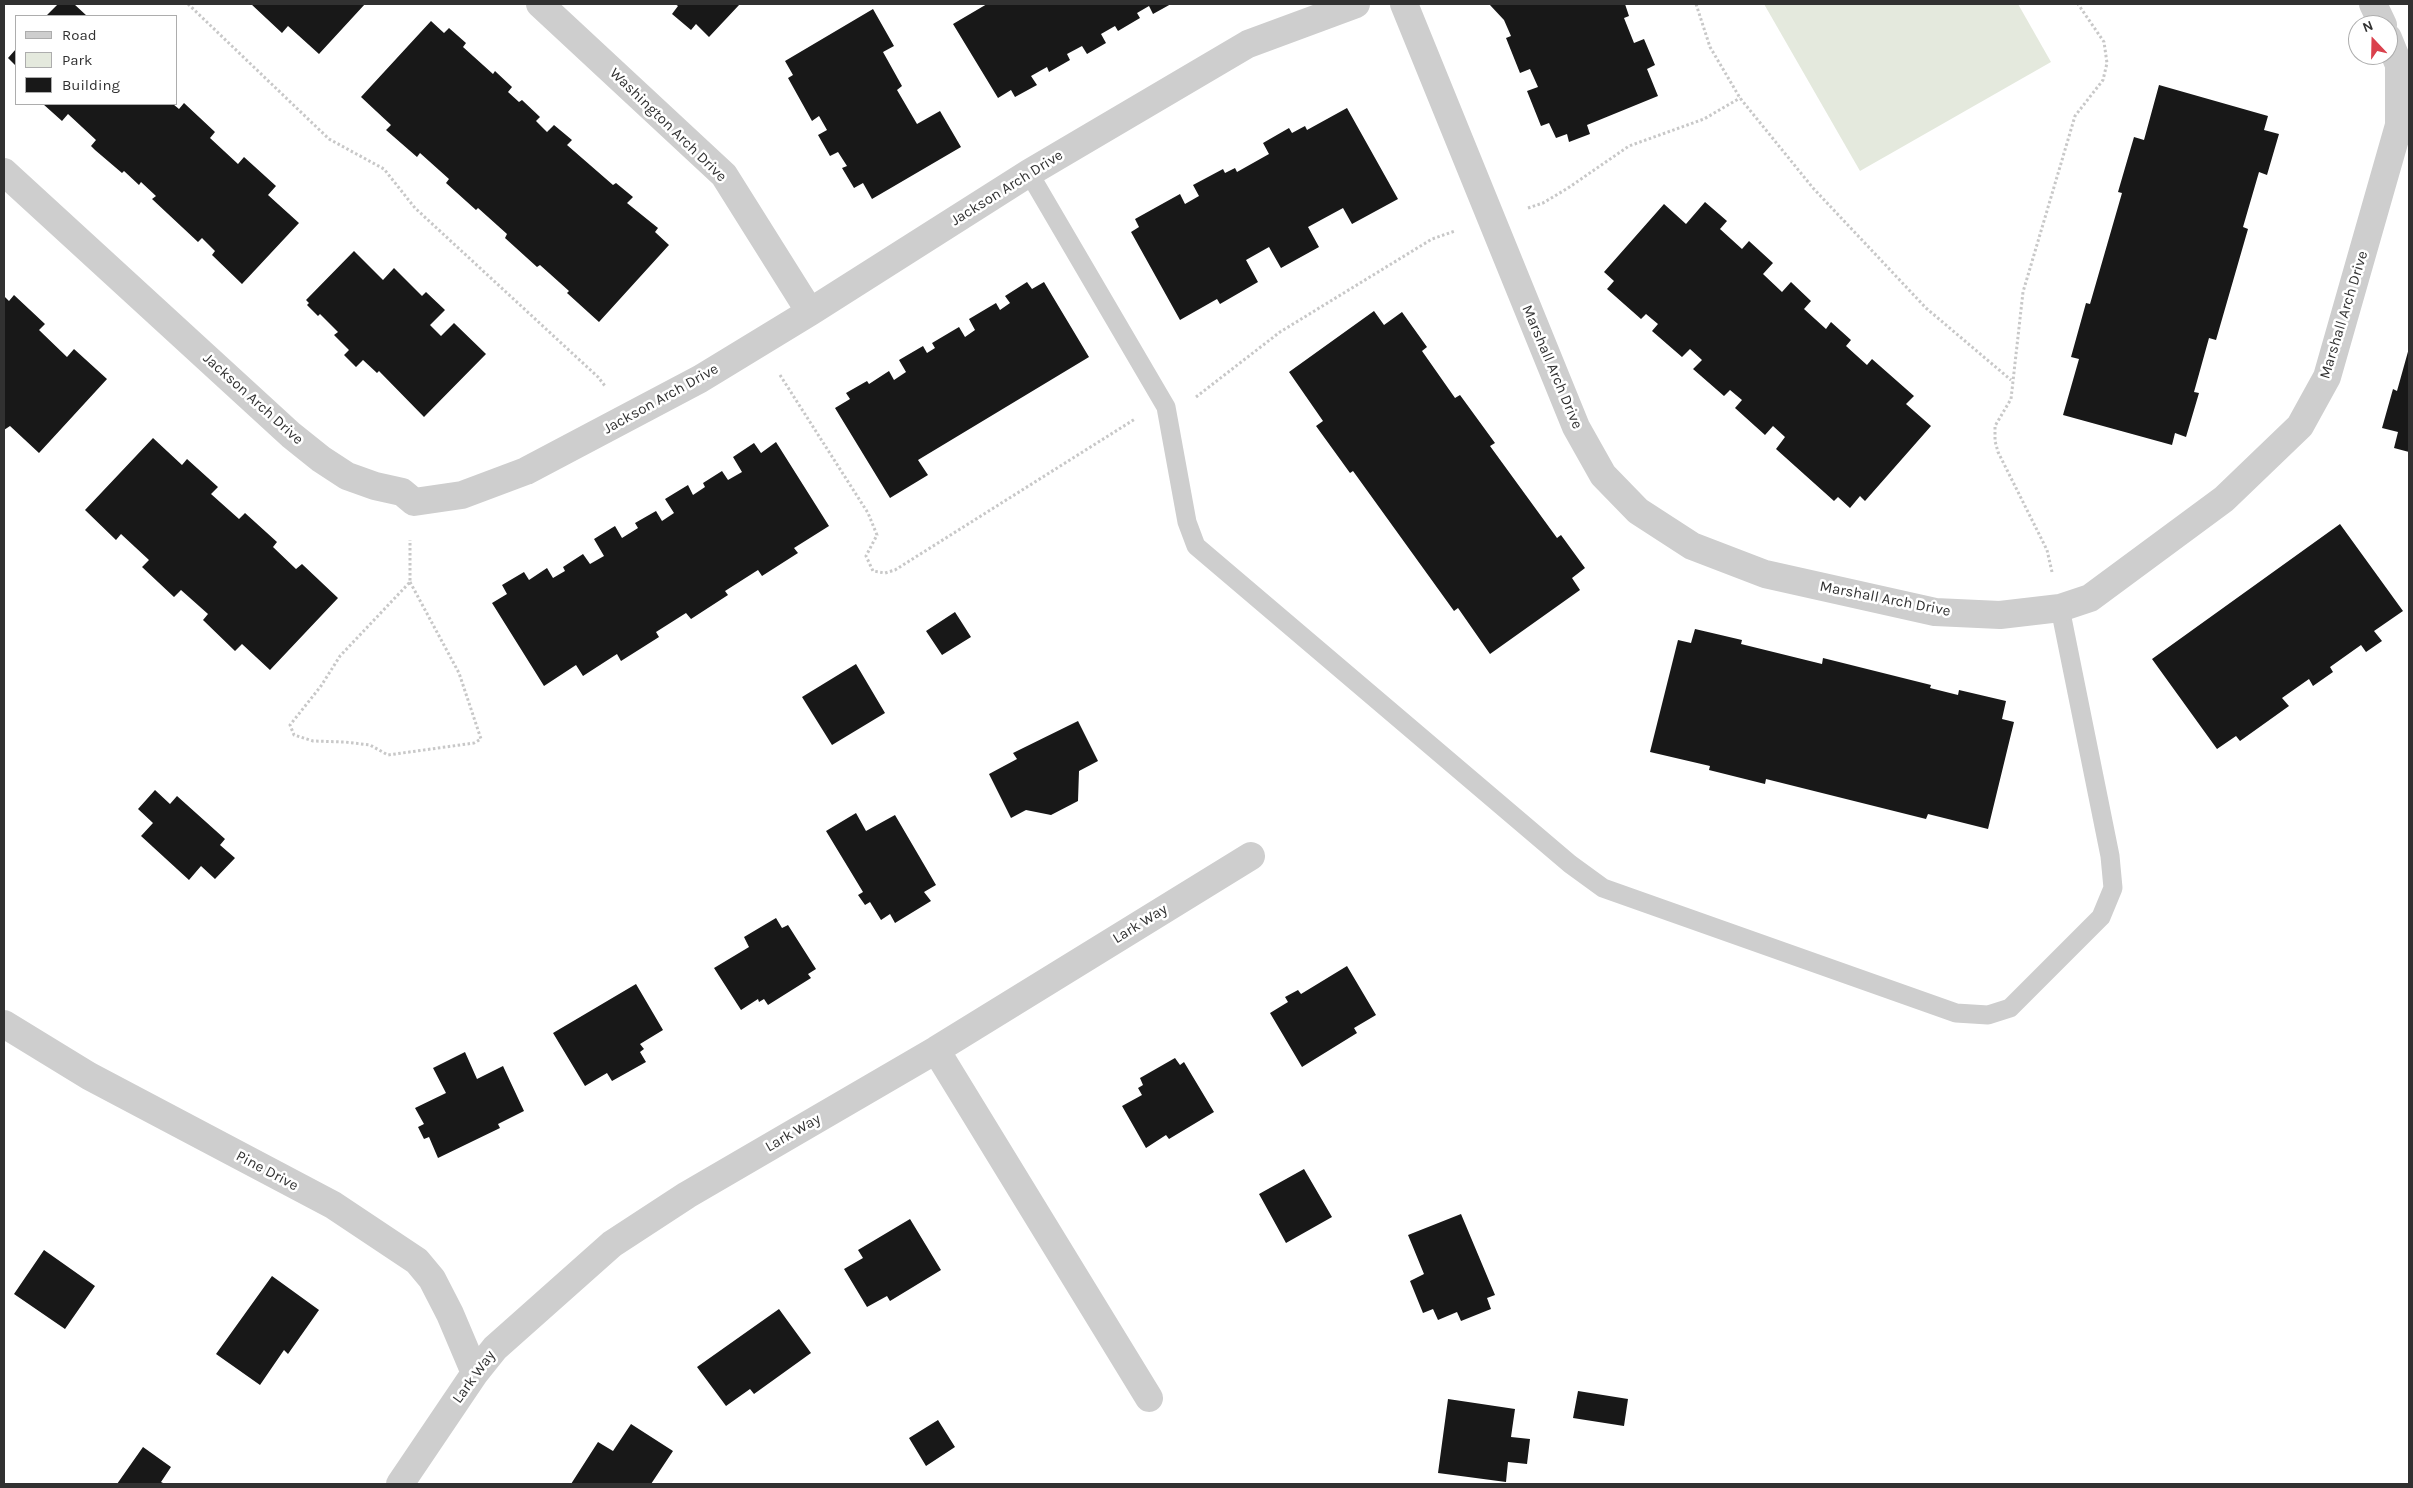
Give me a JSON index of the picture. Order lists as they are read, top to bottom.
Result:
{
  "streets": {
    "street": [
      "Washington Arch Drive",
      "Jackson Arch Drive",
      "Marshall Arch Drive",
      "Lark Way",
      "Pine Drive"
    ]
  },
  "crossings": [
    ["Washington Arch Drive", "Jackson Arch Drive"],
    ["Lark Way", "Pine Drive"]
  ],
  "legend": ["Road", "Park", "Building"],
  "north": "top"
}
